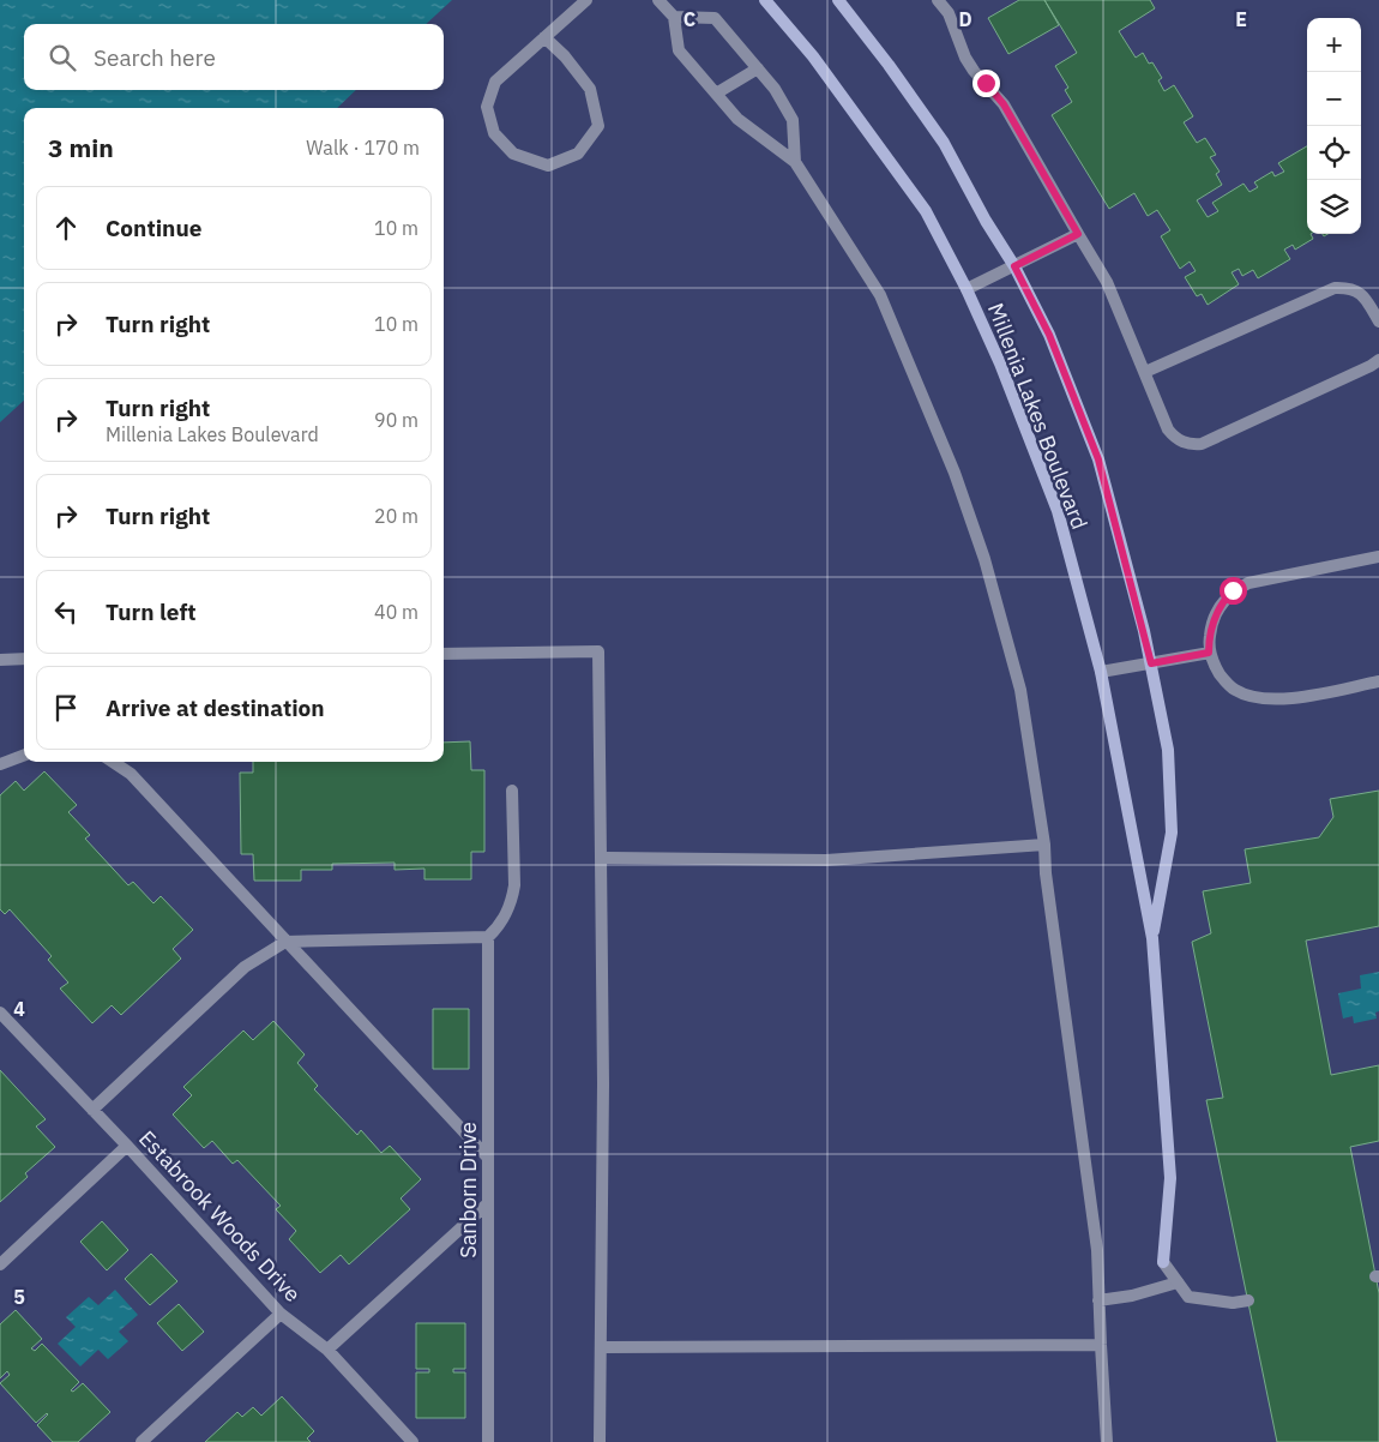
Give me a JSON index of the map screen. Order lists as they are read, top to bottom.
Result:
{
  "streets": {
    "street": ["Millenia Lakes Boulevard", "Sanborn Drive", "Estabrook Woods Drive"]
  },
  "page": {
    "map_buttons": ["+", "−"],
    "search": "Search here",
    "heading": ["3 min", "Walk · 170 m"],
    "list": [
      ["Continue", "10 m"],
      ["Turn right", "10 m"],
      ["Turn right", "Millenia Lakes Boulevard", "90 m"],
      ["Turn right", "20 m"],
      ["Turn left", "40 m"],
      "Arrive at destination"
    ]
  },
  "grid": {
    "columns": ["C", "D", "E"],
    "rows": ["4", "5"]
  }
}
